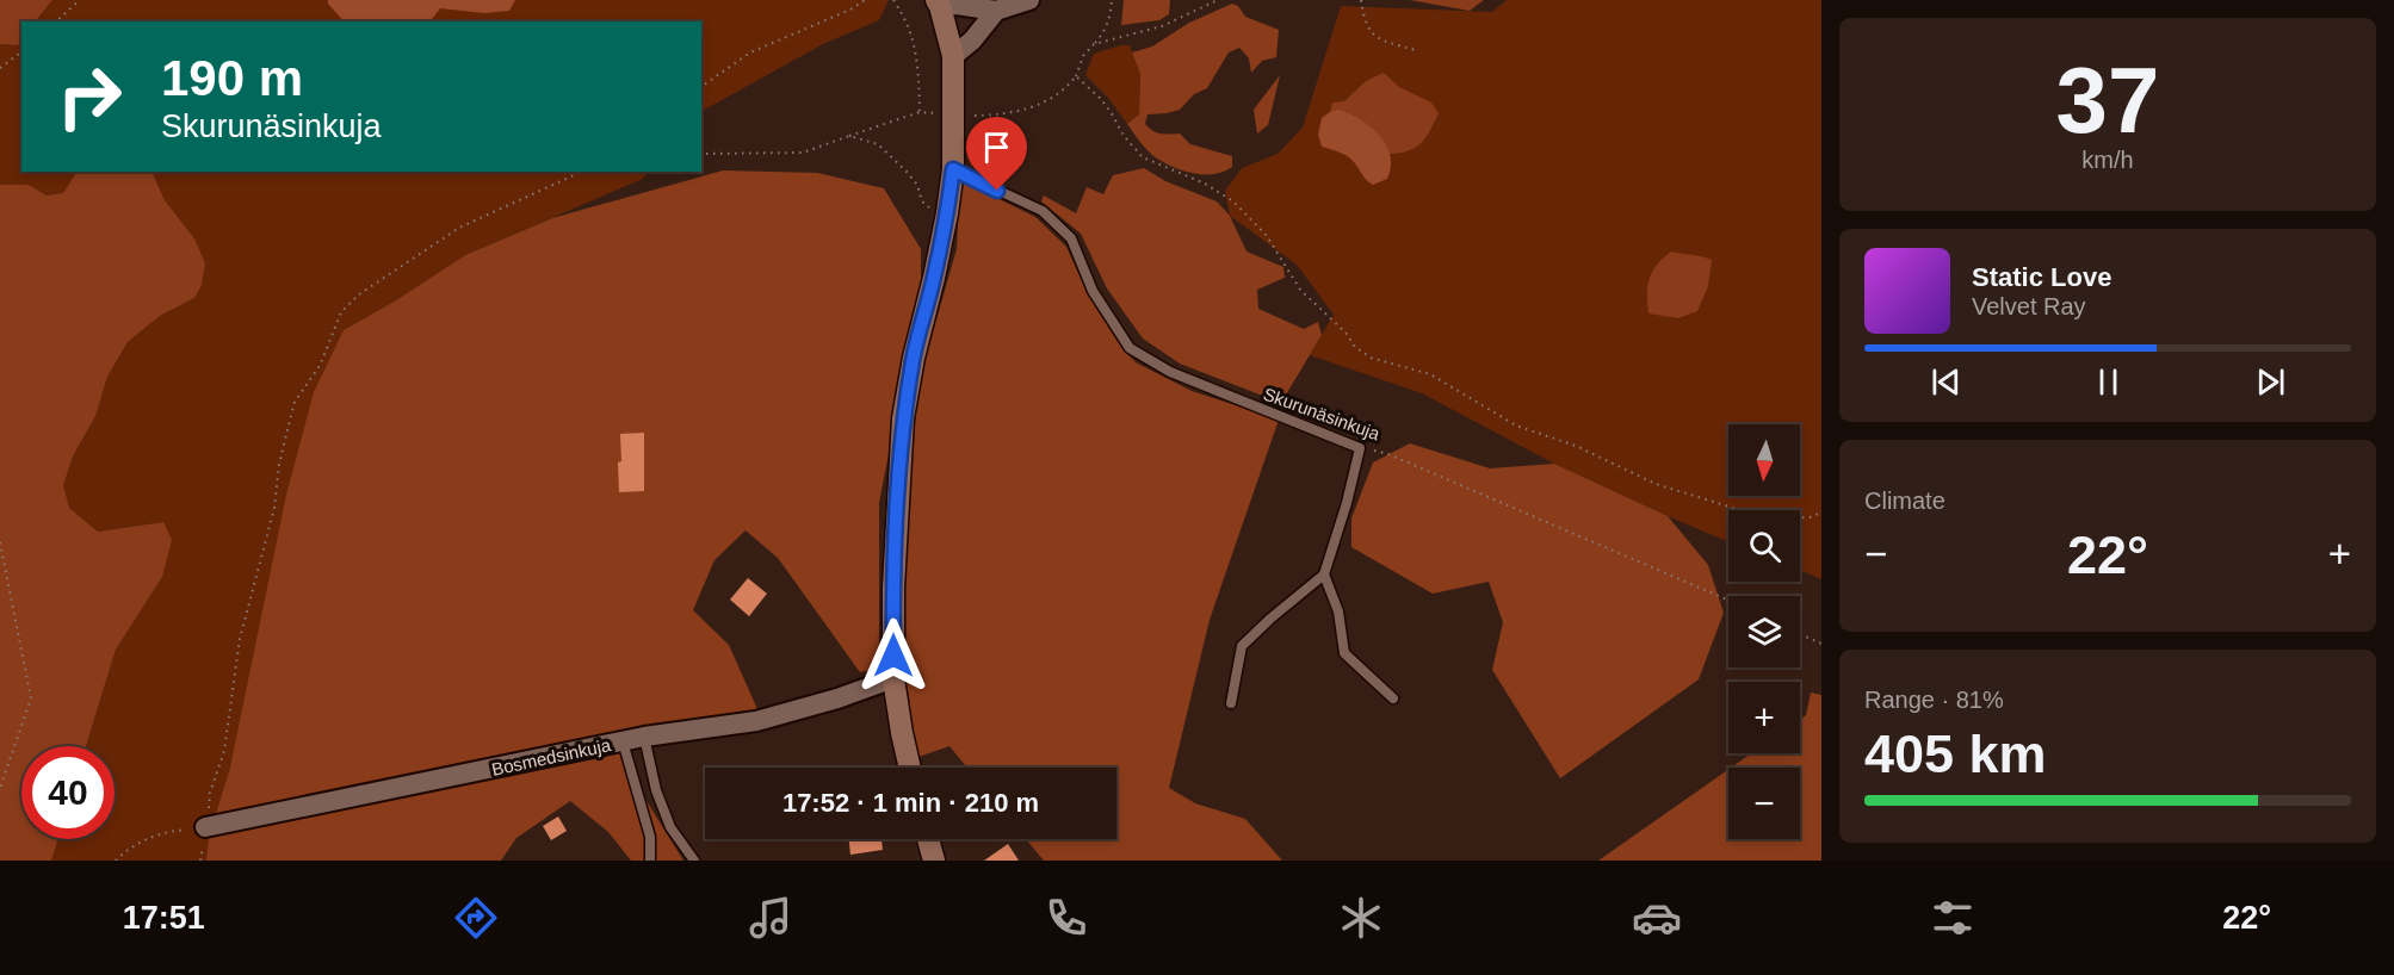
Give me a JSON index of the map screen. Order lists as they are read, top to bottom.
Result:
{
  "streets": {
    "street": ["Bosmedsinkuja"],
    "lane": ["Skurunäsinkuja"]
  },
  "north": "bottom",
  "page": {
    "tile": [
      ["37", "km/h"],
      "Climate",
      ["Range · 81%", "405 km"]
    ],
    "turn": ["190 m", "Skurunäsinkuja"],
    "song": ["Static Love", "Velvet Ray"],
    "map_buttons": ["+", "−"],
    "heat": ["−", "22°", "+"],
    "limit": "40",
    "trip": "17:52 · 1 min · 210 m",
    "tabs": ["17:51", "22°"]
  }
}
